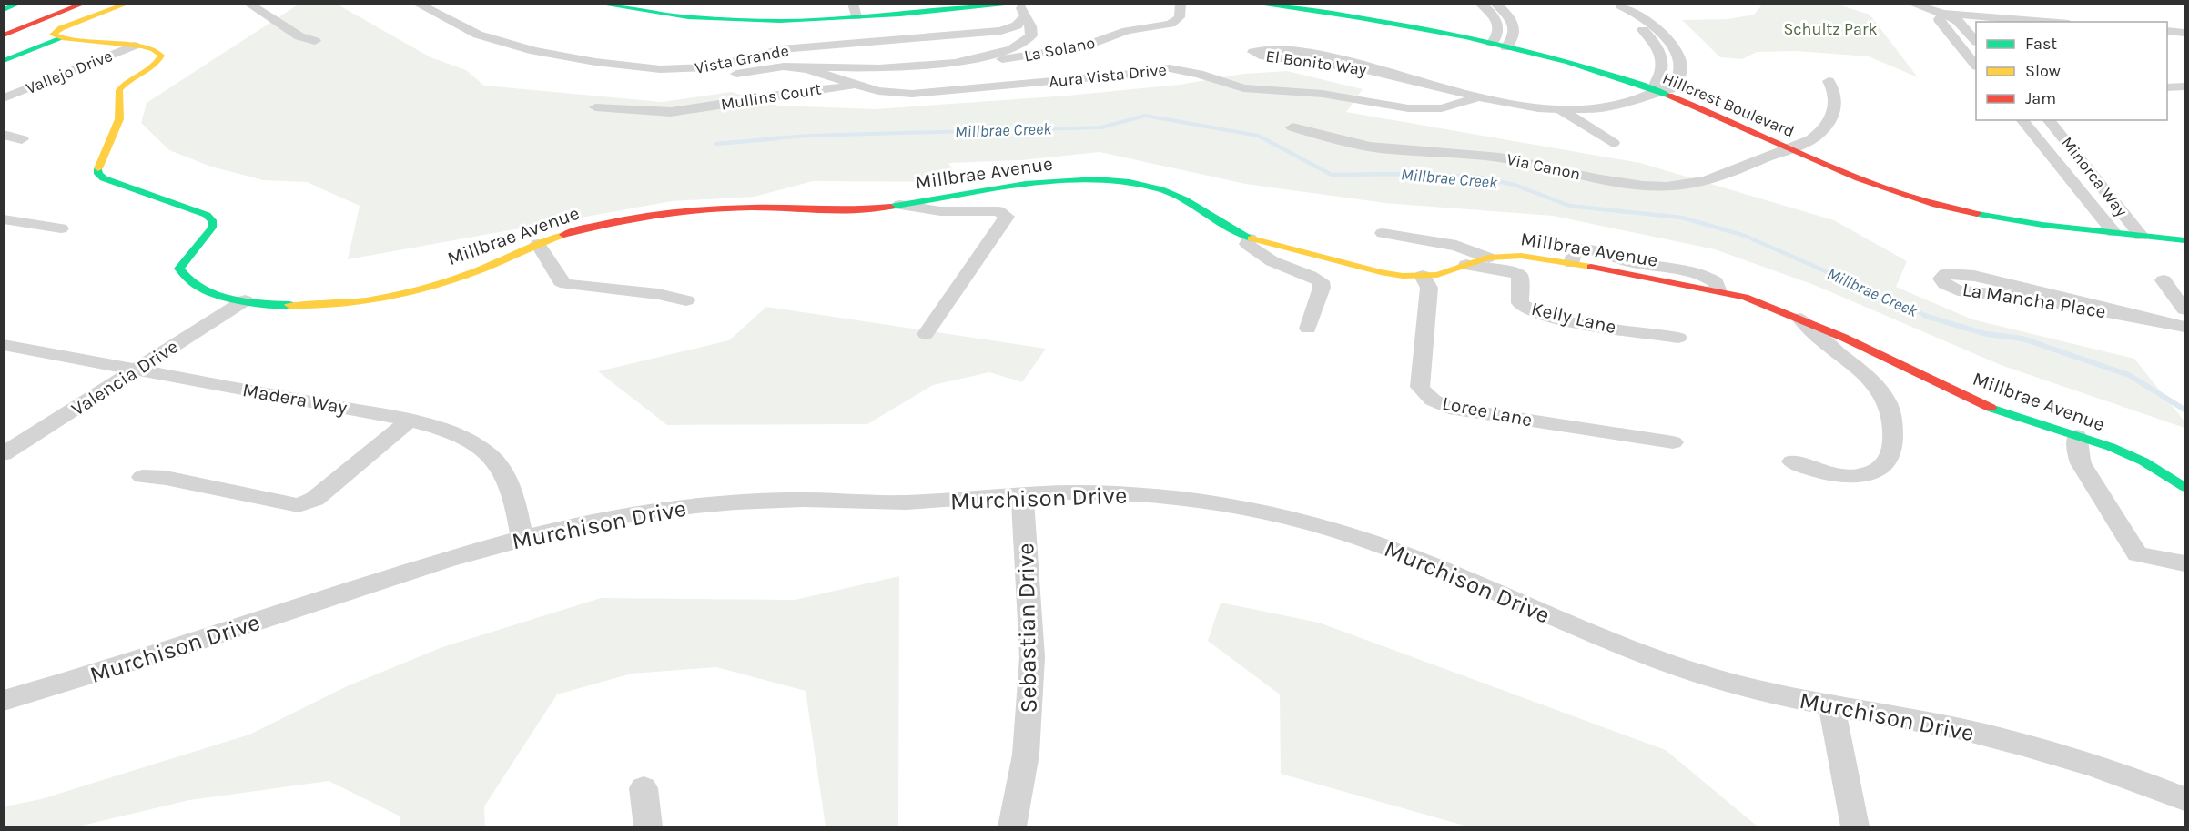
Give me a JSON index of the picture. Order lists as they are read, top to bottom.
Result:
{
  "streets": {
    "main road": ["Hillcrest Boulevard", "Millbrae Avenue"],
    "street": [
      "La Solano",
      "Vista Grande",
      "El Bonito Way",
      "Vallejo Drive",
      "Aura Vista Drive",
      "Mullins Court",
      "Via Canon",
      "Minorca Way",
      "La Mancha Place",
      "Kelly Lane",
      "Valencia Drive",
      "Madera Way",
      "Loree Lane",
      "Murchison Drive",
      "Sebastian Drive"
    ]
  },
  "crossings": [
    ["El Bonito Way", "Aura Vista Drive"],
    ["El Bonito Way", "Hillcrest Boulevard"],
    ["Vallejo Drive", "Millbrae Avenue"],
    ["Aura Vista Drive", "Mullins Court"],
    ["Hillcrest Boulevard", "Via Canon"],
    ["Hillcrest Boulevard", "Minorca Way"],
    ["Millbrae Avenue", "Kelly Lane"],
    ["Millbrae Avenue", "Valencia Drive"],
    ["Millbrae Avenue", "Loree Lane"],
    ["Valencia Drive", "Madera Way"],
    ["Madera Way", "Murchison Drive"],
    ["Murchison Drive", "Sebastian Drive"]
  ],
  "water": ["Millbrae Creek"],
  "parks": ["Schultz Park"],
  "legend": ["Fast", "Slow", "Jam"]
}
